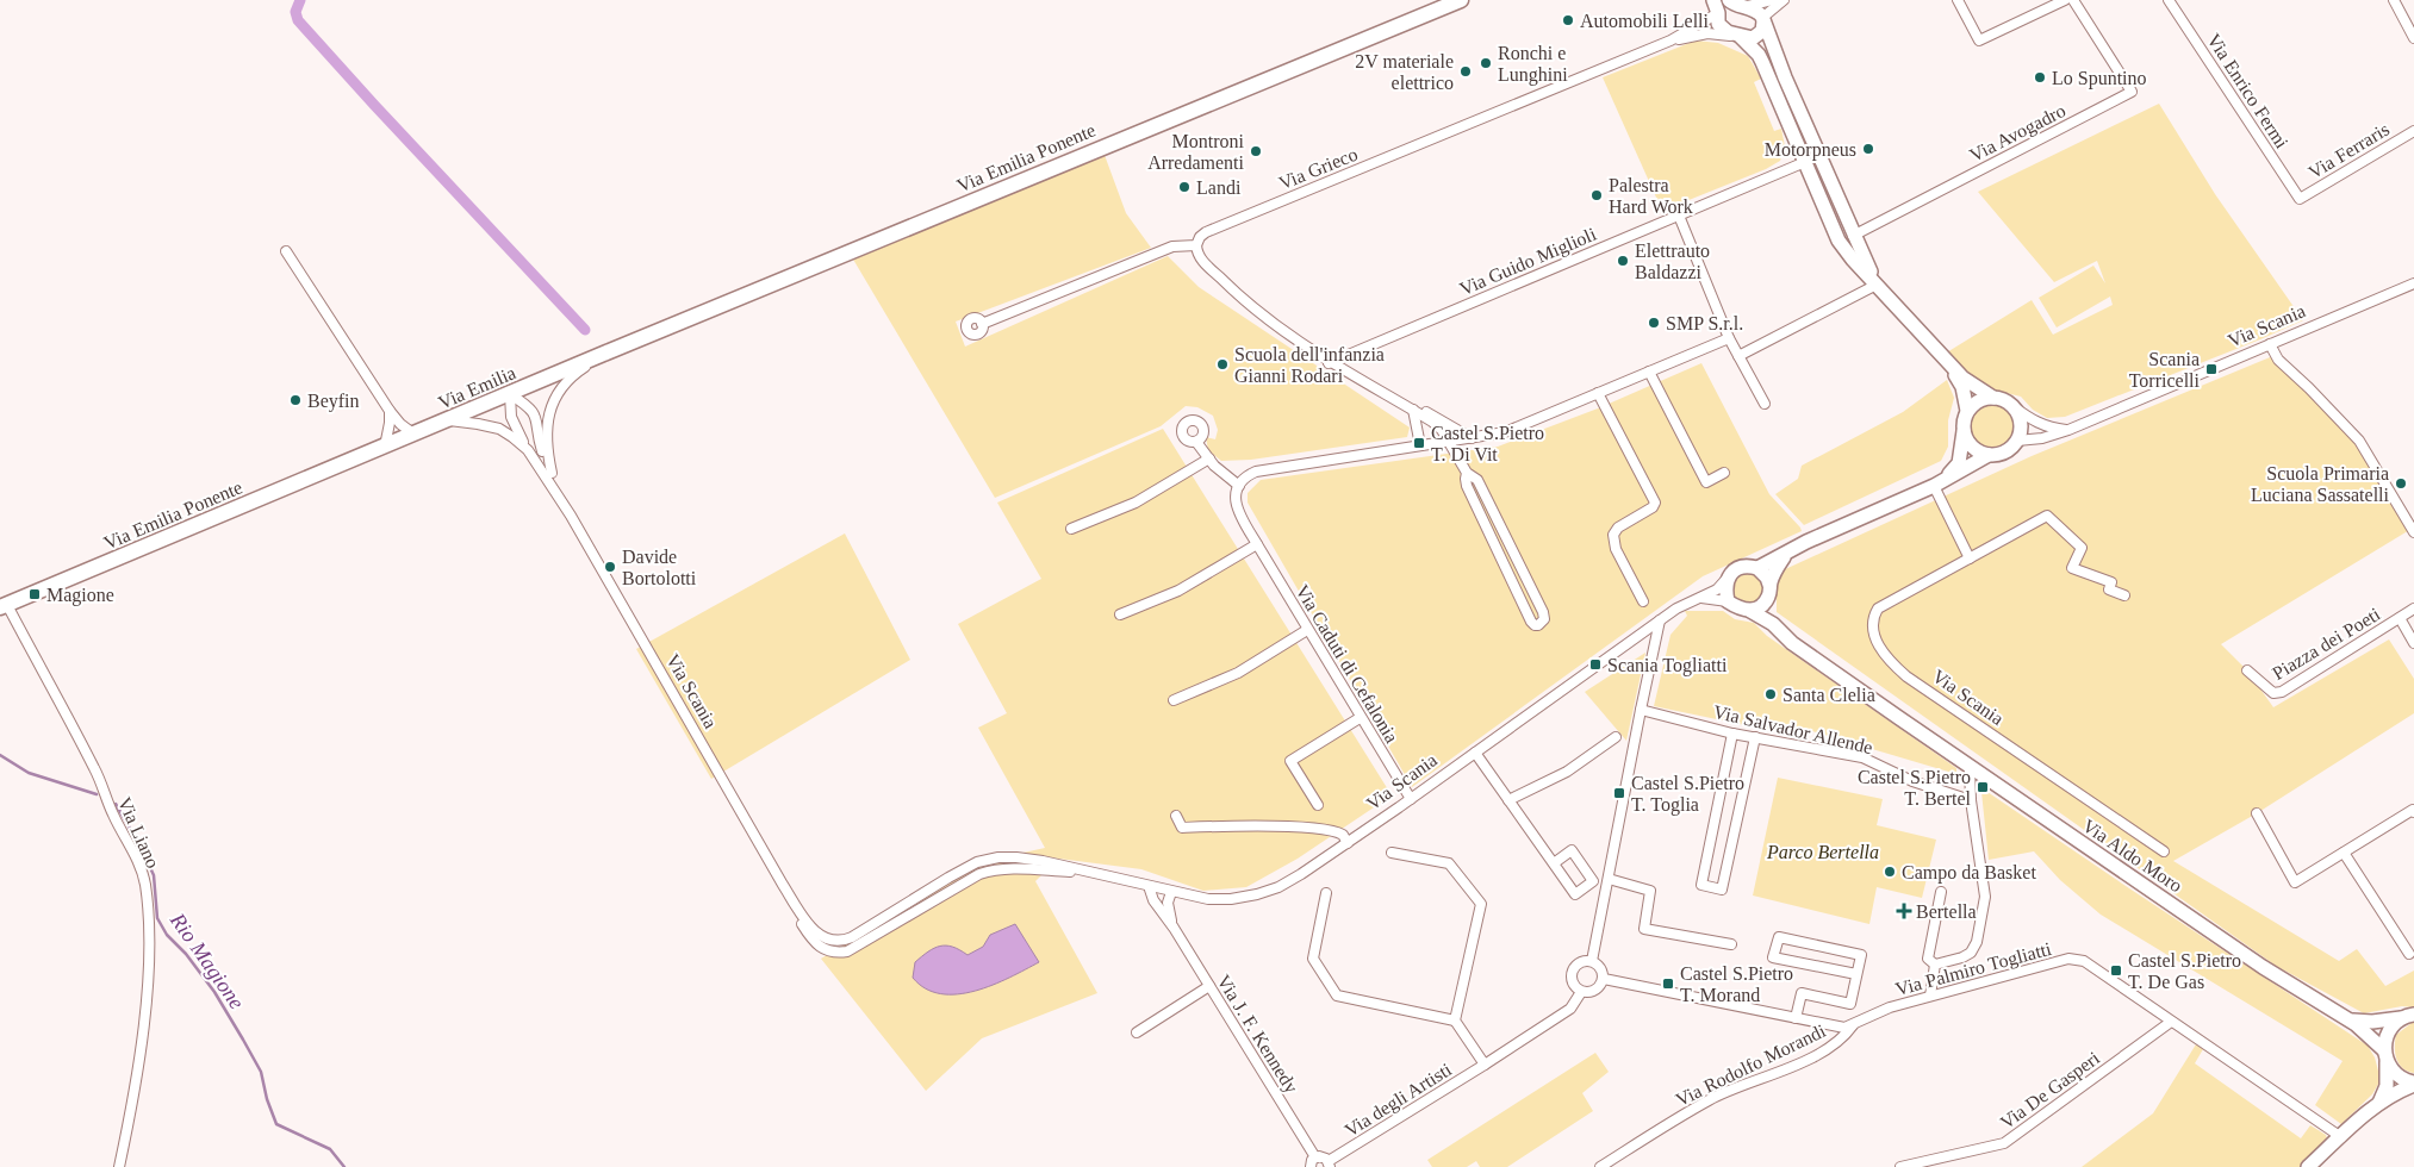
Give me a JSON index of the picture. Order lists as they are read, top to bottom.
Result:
{
  "streets": {
    "main road": [
      "Via Emilia Ponente",
      "Via Scania",
      "Via Emilia",
      "Via Aldo Moro"
    ],
    "street": [
      "Via Enrico Fermi",
      "Via Avogadro",
      "Via Ferraris",
      "Via Grieco",
      "Via Guido Miglioli",
      "Piazza dei Poeti",
      "Via Caduti di Cefalonia",
      "Via Salvador Allende",
      "Via Liano",
      "Via Palmiro Togliatti",
      "Via J. F. Kennedy",
      "Via Rodolfo Morandi",
      "Via De Gasperi",
      "Via degli Artisti"
    ]
  },
  "crossings": [
    ["Via Enrico Fermi", "Via Ferraris"],
    ["Via Emilia Ponente", "Via Scania"],
    ["Via Emilia Ponente", "Via Emilia"],
    ["Via Emilia Ponente", "Via Liano"],
    ["Via Scania", "Via Emilia"],
    ["Via Scania", "Via Caduti di Cefalonia"],
    ["Via Scania", "Via Aldo Moro"],
    ["Via Scania", "Via J. F. Kennedy"],
    ["Via Palmiro Togliatti", "Via Rodolfo Morandi"],
    ["Via Palmiro Togliatti", "Via De Gasperi"],
    ["Via Palmiro Togliatti", "Via degli Artisti"]
  ],
  "water": ["Rio Magione"],
  "parks": ["Parco Bertella"],
  "places": {
    "other": [
      "Automobili Lelli",
      "Ronchi e Lunghini",
      "2V materiale elettrico",
      "Lo Spuntino",
      "Motorpneus",
      "Montroni Arredamenti",
      "Landi",
      "Palestra Hard Work",
      "Elettrauto Baldazzi",
      "SMP S.r.l.",
      "Scuola dell'infanzia Gianni Rodari",
      "Beyfin",
      "Scuola Primaria Luciana Sassatelli",
      "Davide Bortolotti",
      "Santa Clelia",
      "Campo da Basket"
    ],
    "transit": [
      "Scania Torricelli",
      "Castel S.Pietro T. Di Vit",
      "Magione",
      "Scania Togliatti",
      "Castel S.Pietro T. Bertel",
      "Castel S.Pietro T. Toglia",
      "Castel S.Pietro T. De Gas",
      "Castel S.Pietro T. Morand"
    ],
    "health": ["Bertella"]
  }
}
